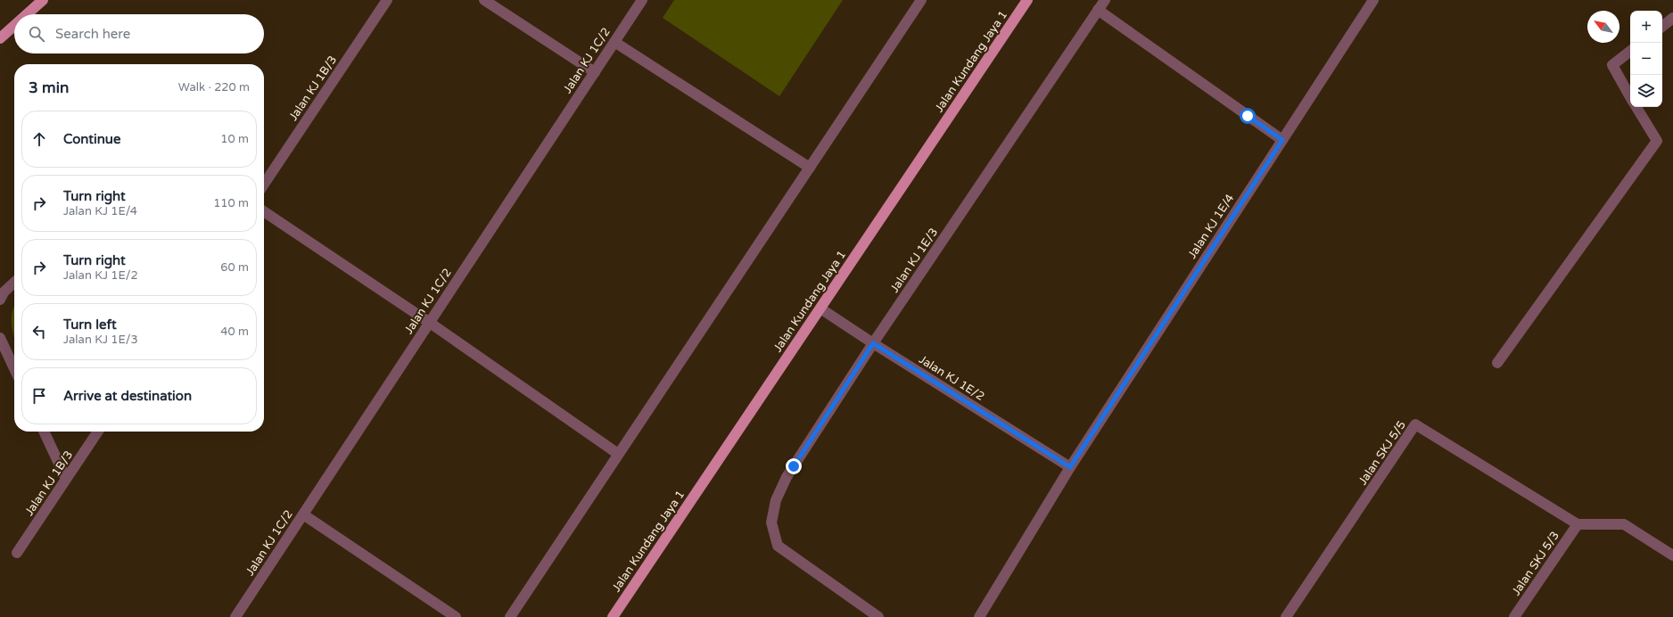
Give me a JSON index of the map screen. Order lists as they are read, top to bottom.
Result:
{
  "streets": {
    "main road": ["Jalan Kundang Jaya 1"],
    "street": [
      "Jalan KJ 1C/2",
      "Jalan KJ 1B/3",
      "Jalan KJ 1E/4",
      "Jalan KJ 1E/3",
      "Jalan KJ 1E/2",
      "Jalan SKJ 5/5",
      "Jalan SKJ 5/3"
    ]
  },
  "crossings": [
    ["Jalan Kundang Jaya 1", "Jalan KJ 1E/2"],
    ["Jalan KJ 1E/4", "Jalan KJ 1E/2"],
    ["Jalan KJ 1E/3", "Jalan KJ 1E/2"],
    ["Jalan SKJ 5/5", "Jalan SKJ 5/3"]
  ],
  "north": "top left",
  "page": {
    "map_buttons": ["+", "−"],
    "search": "Search here",
    "heading": ["3 min", "Walk · 220 m"],
    "list": [
      ["Continue", "10 m"],
      ["Turn right", "Jalan KJ 1E/4", "110 m"],
      ["Turn right", "Jalan KJ 1E/2", "60 m"],
      ["Turn left", "Jalan KJ 1E/3", "40 m"],
      "Arrive at destination"
    ]
  }
}
